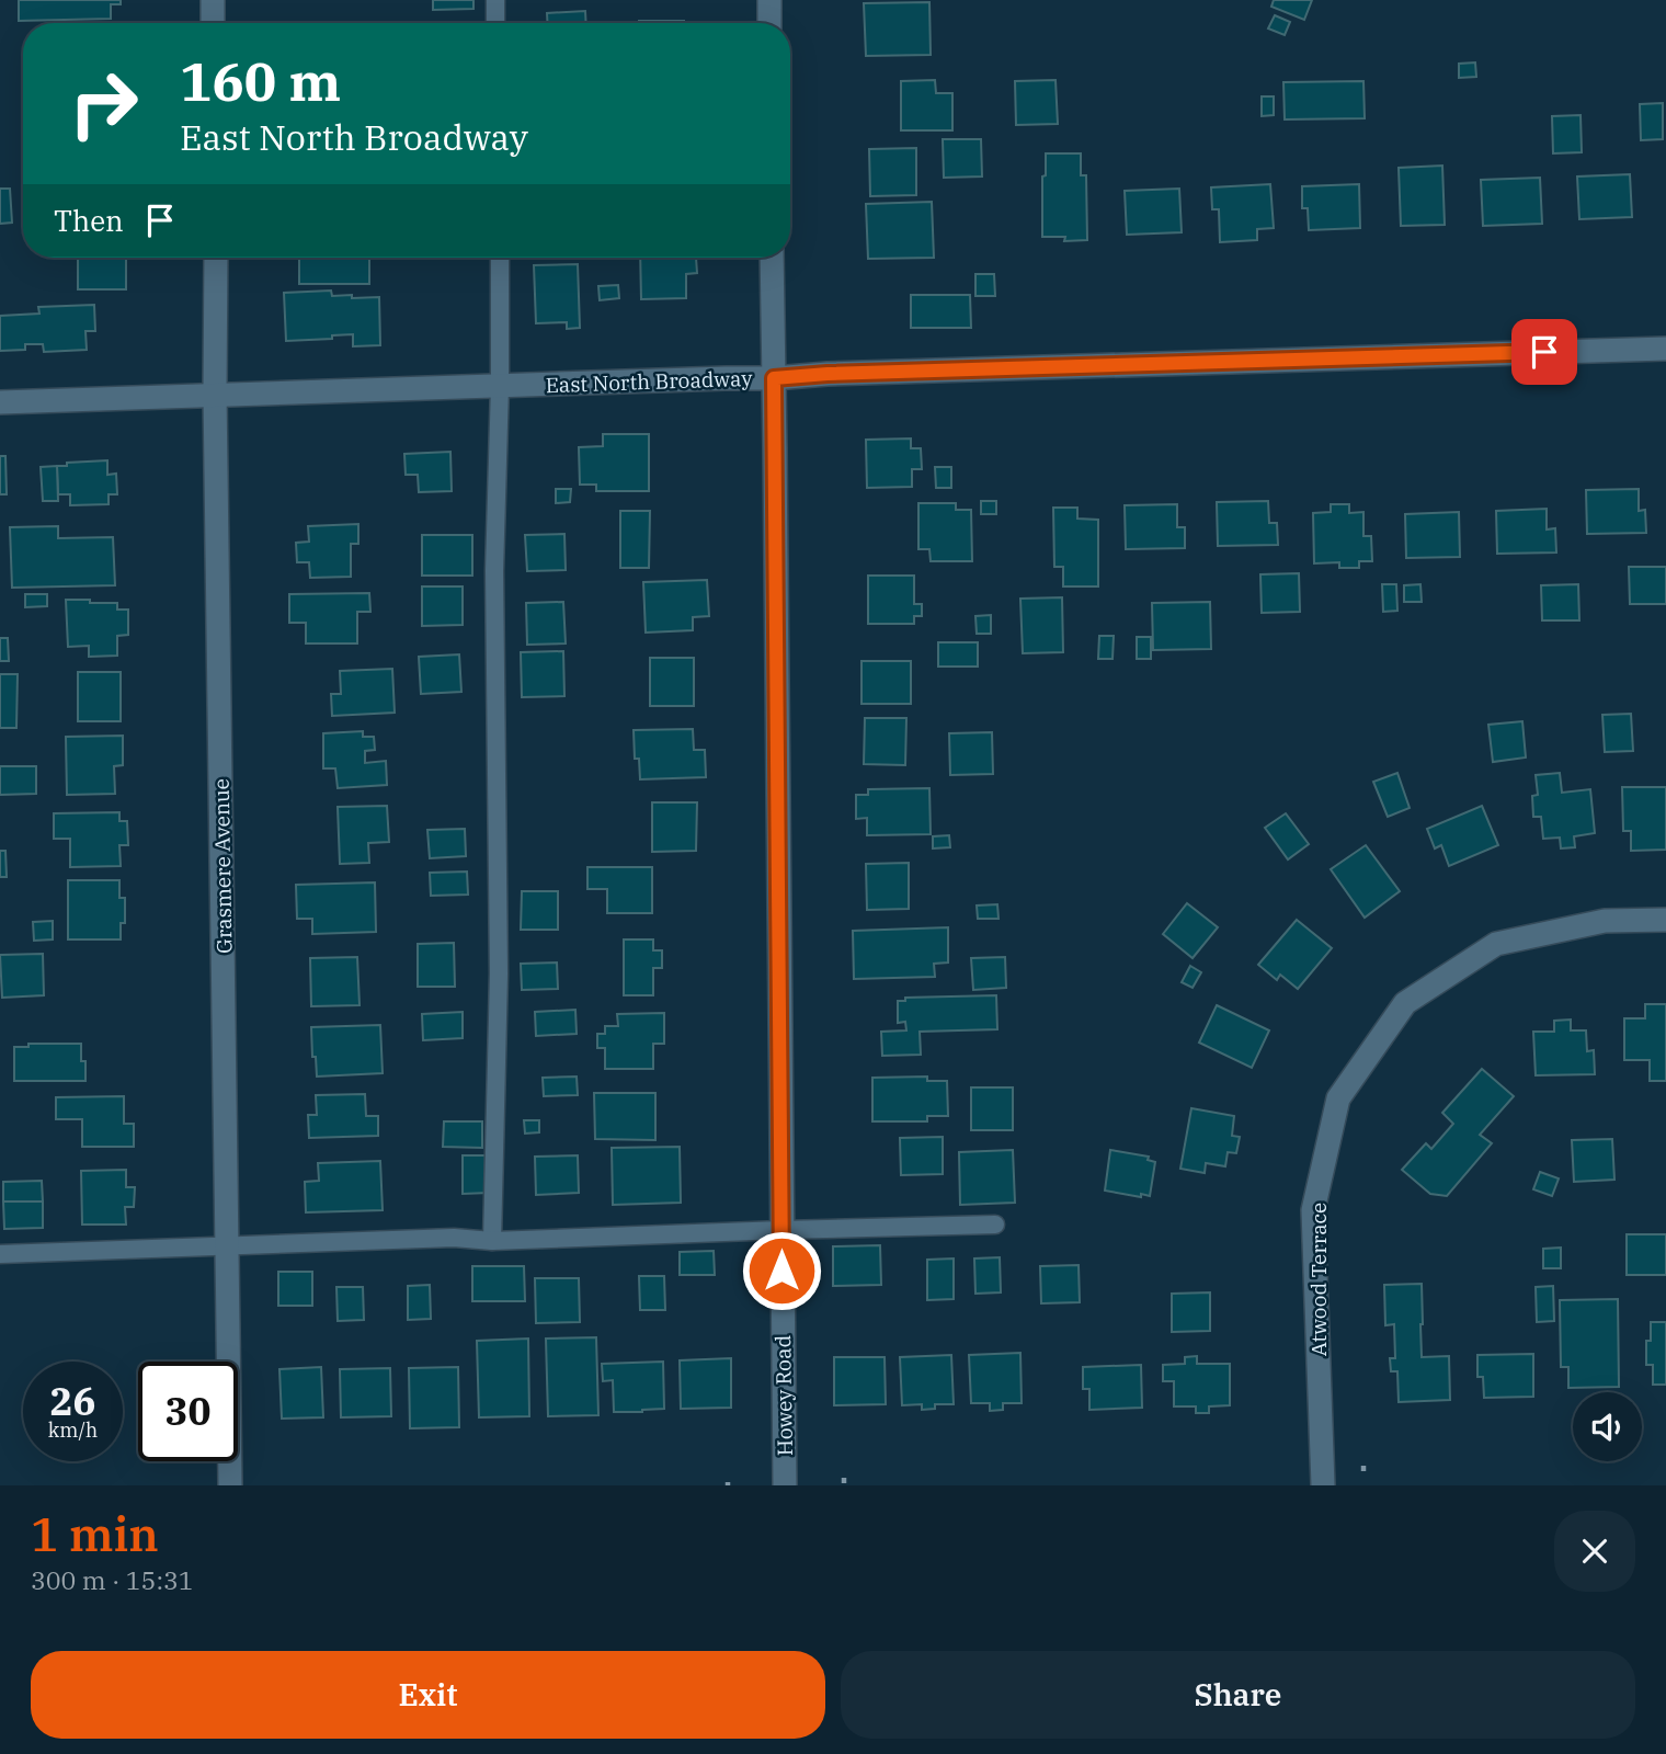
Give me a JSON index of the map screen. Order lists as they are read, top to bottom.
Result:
{
  "streets": {
    "street": [
      "East North Broadway",
      "Grasmere Avenue",
      "Atwood Terrace",
      "Howey Road"
    ]
  },
  "crossings": [
    ["East North Broadway", "Grasmere Avenue"],
    ["East North Broadway", "Howey Road"]
  ],
  "page": {
    "turn": ["160 m", "East North Broadway"],
    "then": "Then",
    "speed": "26 km/h",
    "limit": "30",
    "heading": ["1 min", "300 m · 15:31"],
    "buttons": ["Exit", "Share"]
  }
}
